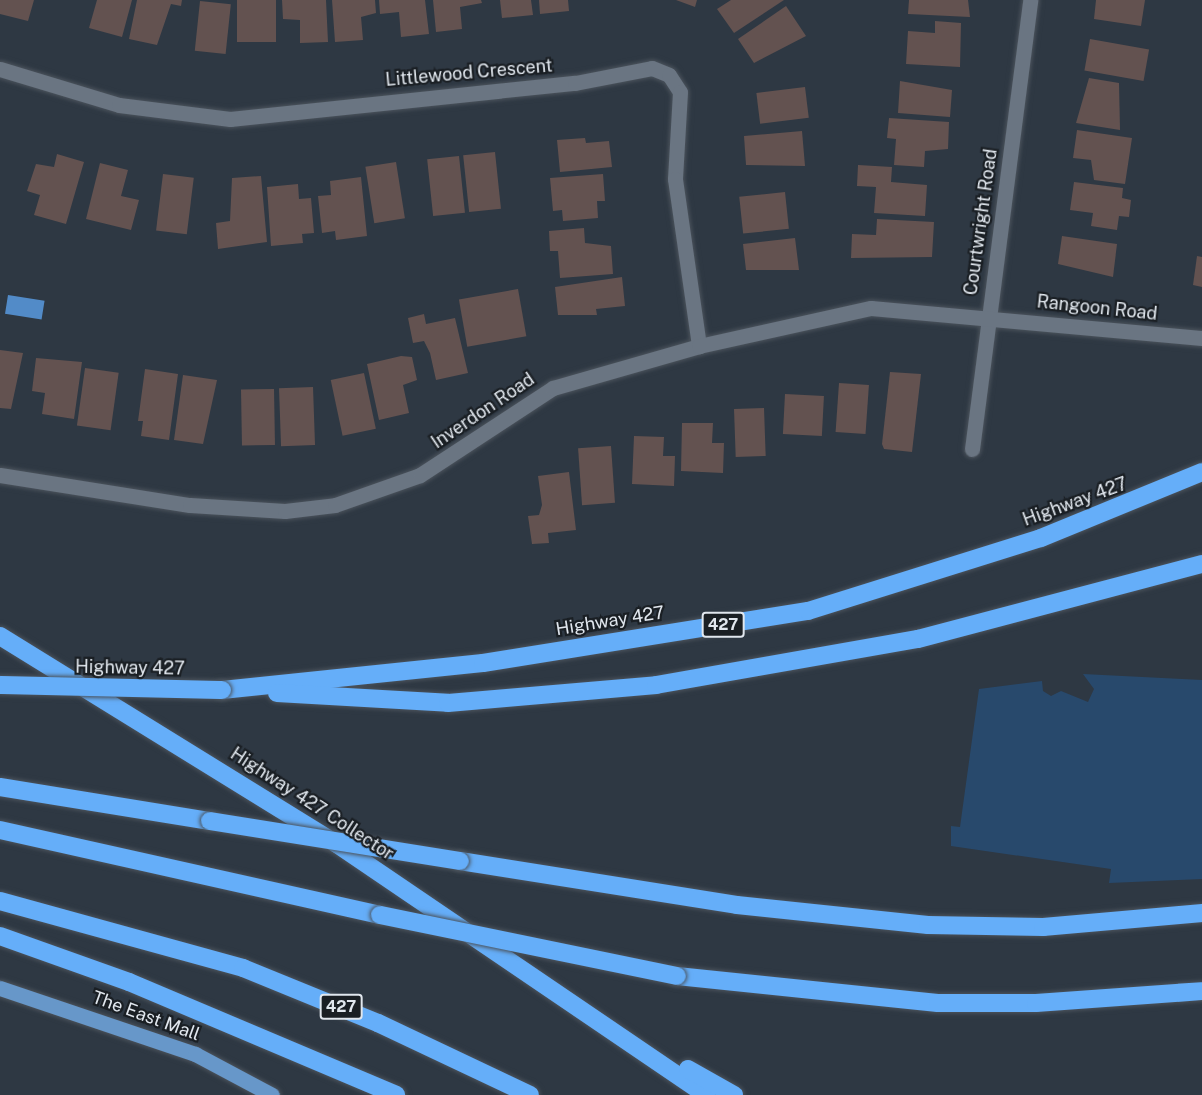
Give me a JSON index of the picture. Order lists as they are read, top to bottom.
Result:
{
  "streets": {
    "highway": ["Highway 427", "427", "Highway 427 Collector"],
    "main road": ["The East Mall"],
    "street": [
      "Littlewood Crescent",
      "Courtwright Road",
      "Rangoon Road",
      "Inverdon Road"
    ]
  },
  "crossings": [
    ["Littlewood Crescent", "Inverdon Road"],
    ["Courtwright Road", "Rangoon Road"],
    ["Courtwright Road", "Inverdon Road"],
    ["Rangoon Road", "Inverdon Road"]
  ]
}
